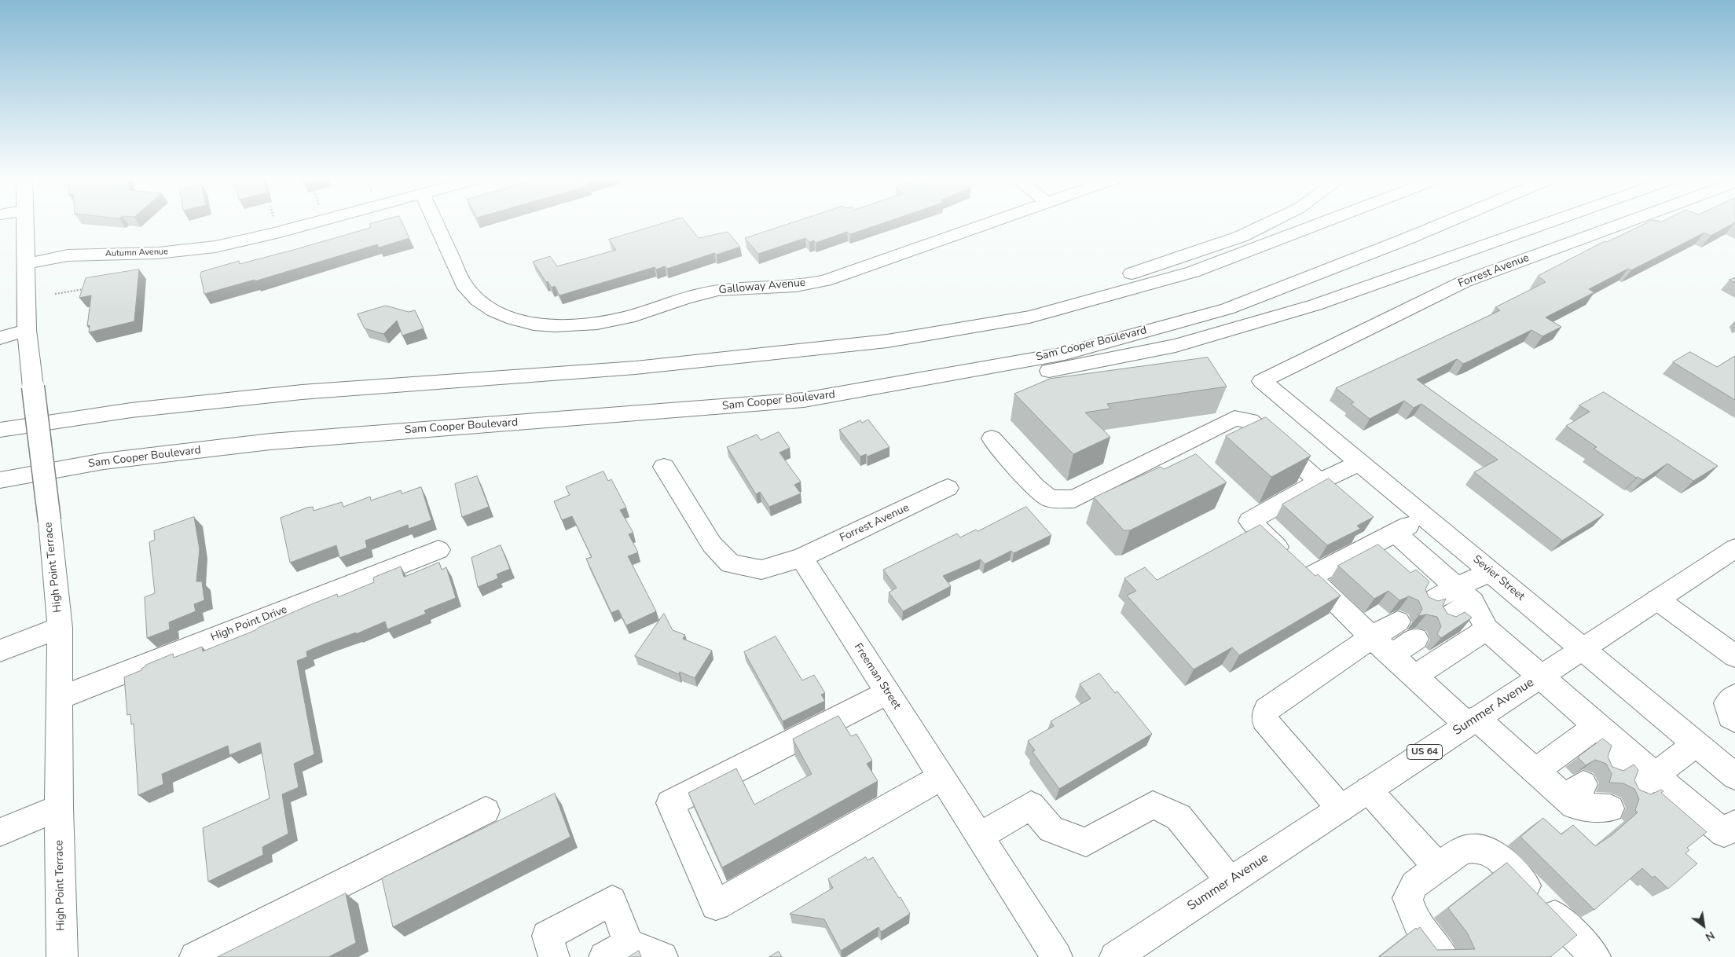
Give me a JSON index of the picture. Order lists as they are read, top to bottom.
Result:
{
  "streets": {
    "main road": [
      "Autumn Avenue",
      "Forrest Avenue",
      "Galloway Avenue",
      "Sam Cooper Boulevard",
      "High Point Terrace",
      "Sevier Street",
      "High Point Drive",
      "Freeman Street",
      "Summer Avenue",
      "US 64"
    ]
  },
  "crossings": [
    ["Autumn Avenue", "High Point Terrace"],
    ["Forrest Avenue", "Sevier Street"],
    ["Forrest Avenue", "Freeman Street"],
    ["High Point Terrace", "High Point Drive"],
    ["Sevier Street", "Summer Avenue"]
  ],
  "north": "bottom right"
}
